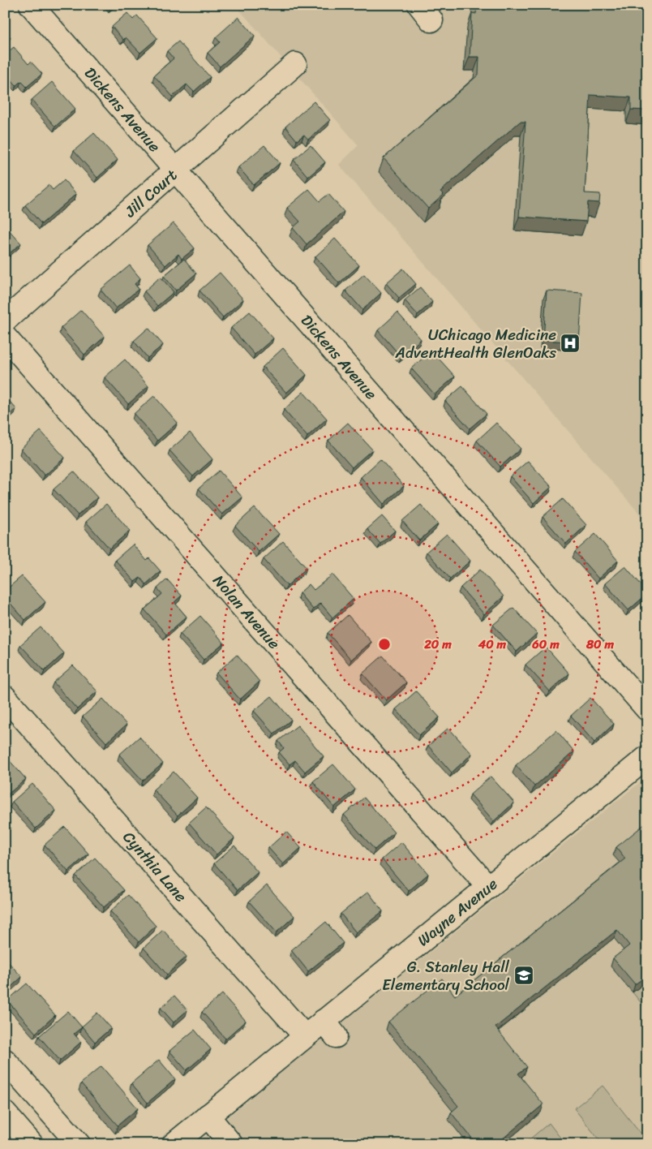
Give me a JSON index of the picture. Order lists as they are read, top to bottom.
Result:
{
  "streets": {
    "street": [
      "Dickens Avenue",
      "Jill Court",
      "Nolan Avenue",
      "Cynthia Lane",
      "Wayne Avenue"
    ]
  },
  "crossings": [
    ["Dickens Avenue", "Jill Court"],
    ["Nolan Avenue", "Wayne Avenue"],
    ["Cynthia Lane", "Wayne Avenue"]
  ],
  "places": {
    "hospital": ["UChicago Medicine AdventHealth GlenOaks"],
    "school or university": ["G. Stanley Hall Elementary School"]
  },
  "rings": [
    "20 m",
    "40 m",
    "60 m",
    "80 m"
  ]
}
